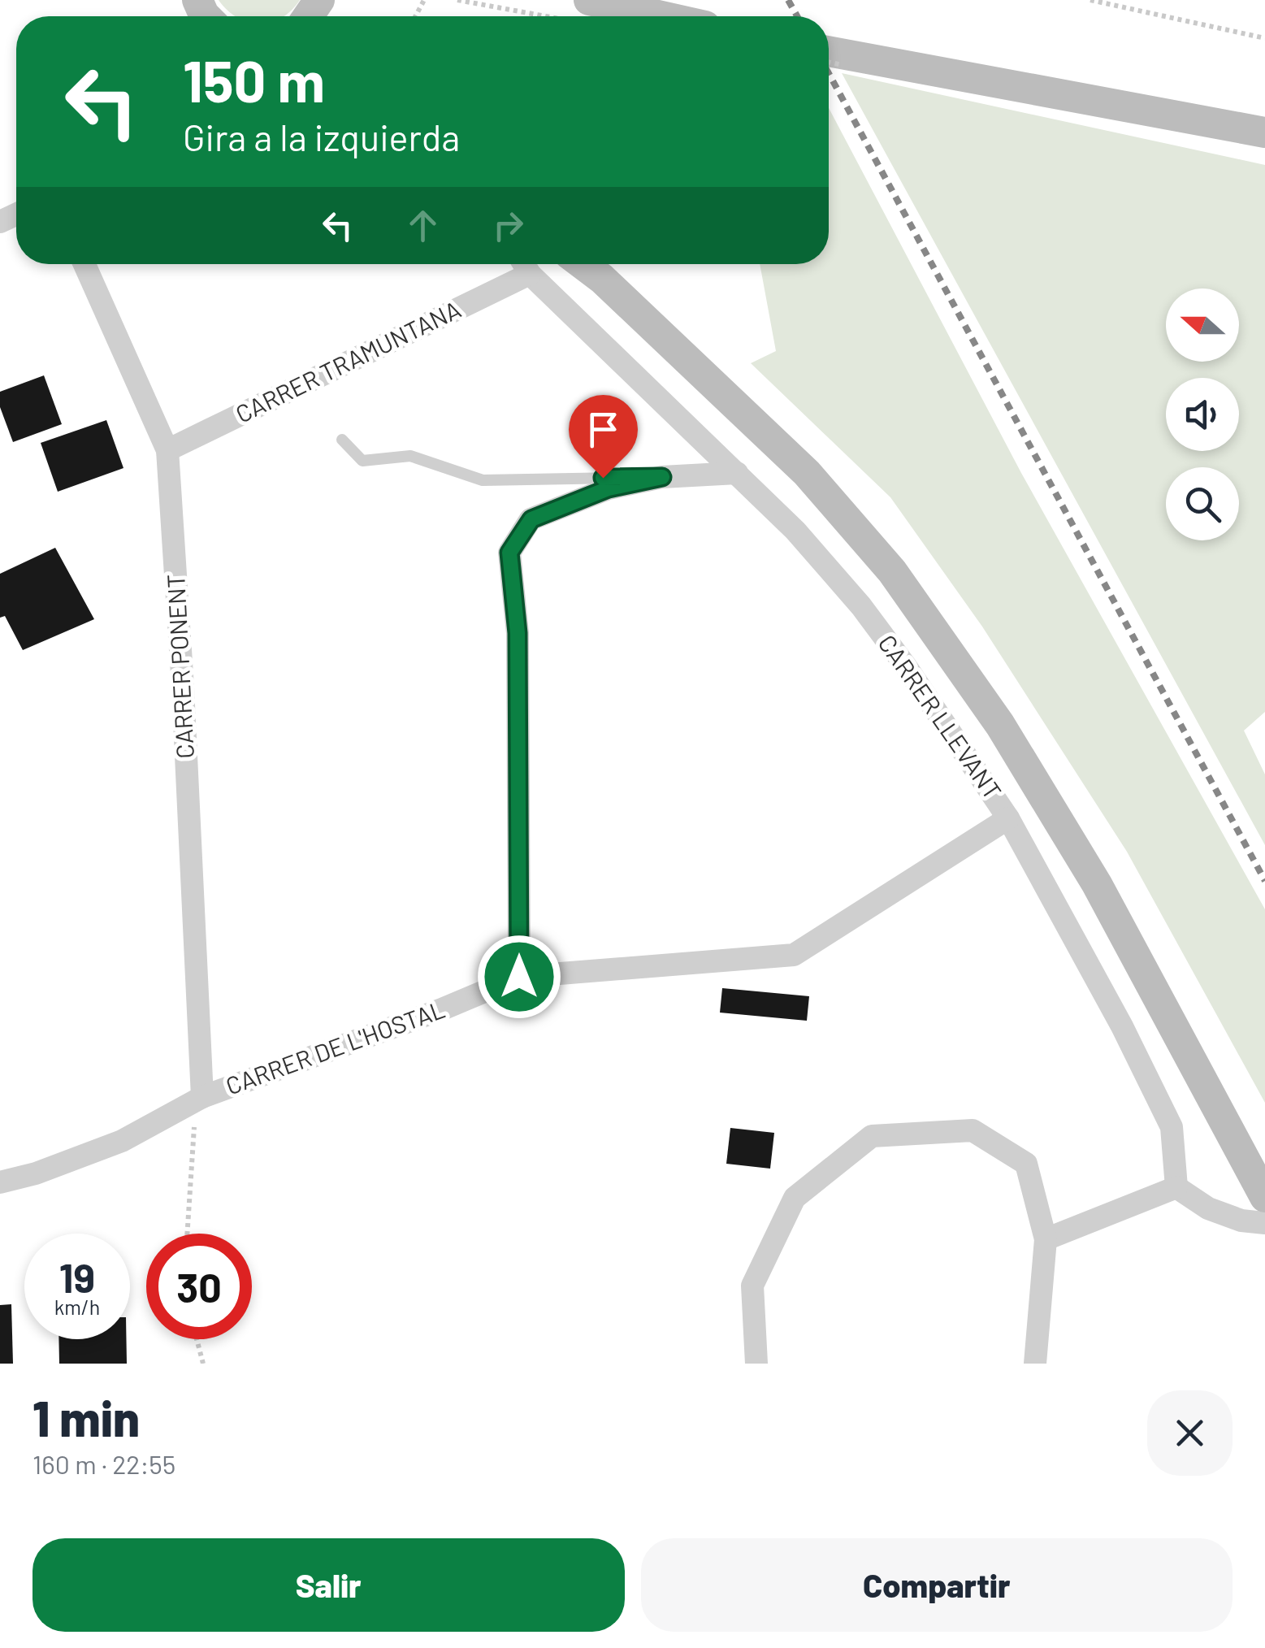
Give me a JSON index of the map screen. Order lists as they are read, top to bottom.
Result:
{
  "streets": {
    "street": [
      "CARRER TRAMUNTANA",
      "CARRER PONENT",
      "CARRER LLEVANT",
      "CARRER DE L'HOSTAL"
    ]
  },
  "crossings": [
    ["CARRER TRAMUNTANA", "CARRER PONENT"],
    ["CARRER TRAMUNTANA", "CARRER LLEVANT"],
    ["CARRER PONENT", "CARRER DE L'HOSTAL"],
    ["CARRER LLEVANT", "CARRER DE L'HOSTAL"]
  ],
  "north": "left",
  "page": {
    "turn": ["150 m", "Gira a la izquierda"],
    "speed": "19 km/h",
    "limit": "30",
    "heading": ["1 min", "160 m · 22:55"],
    "buttons": ["Salir", "Compartir"]
  }
}
